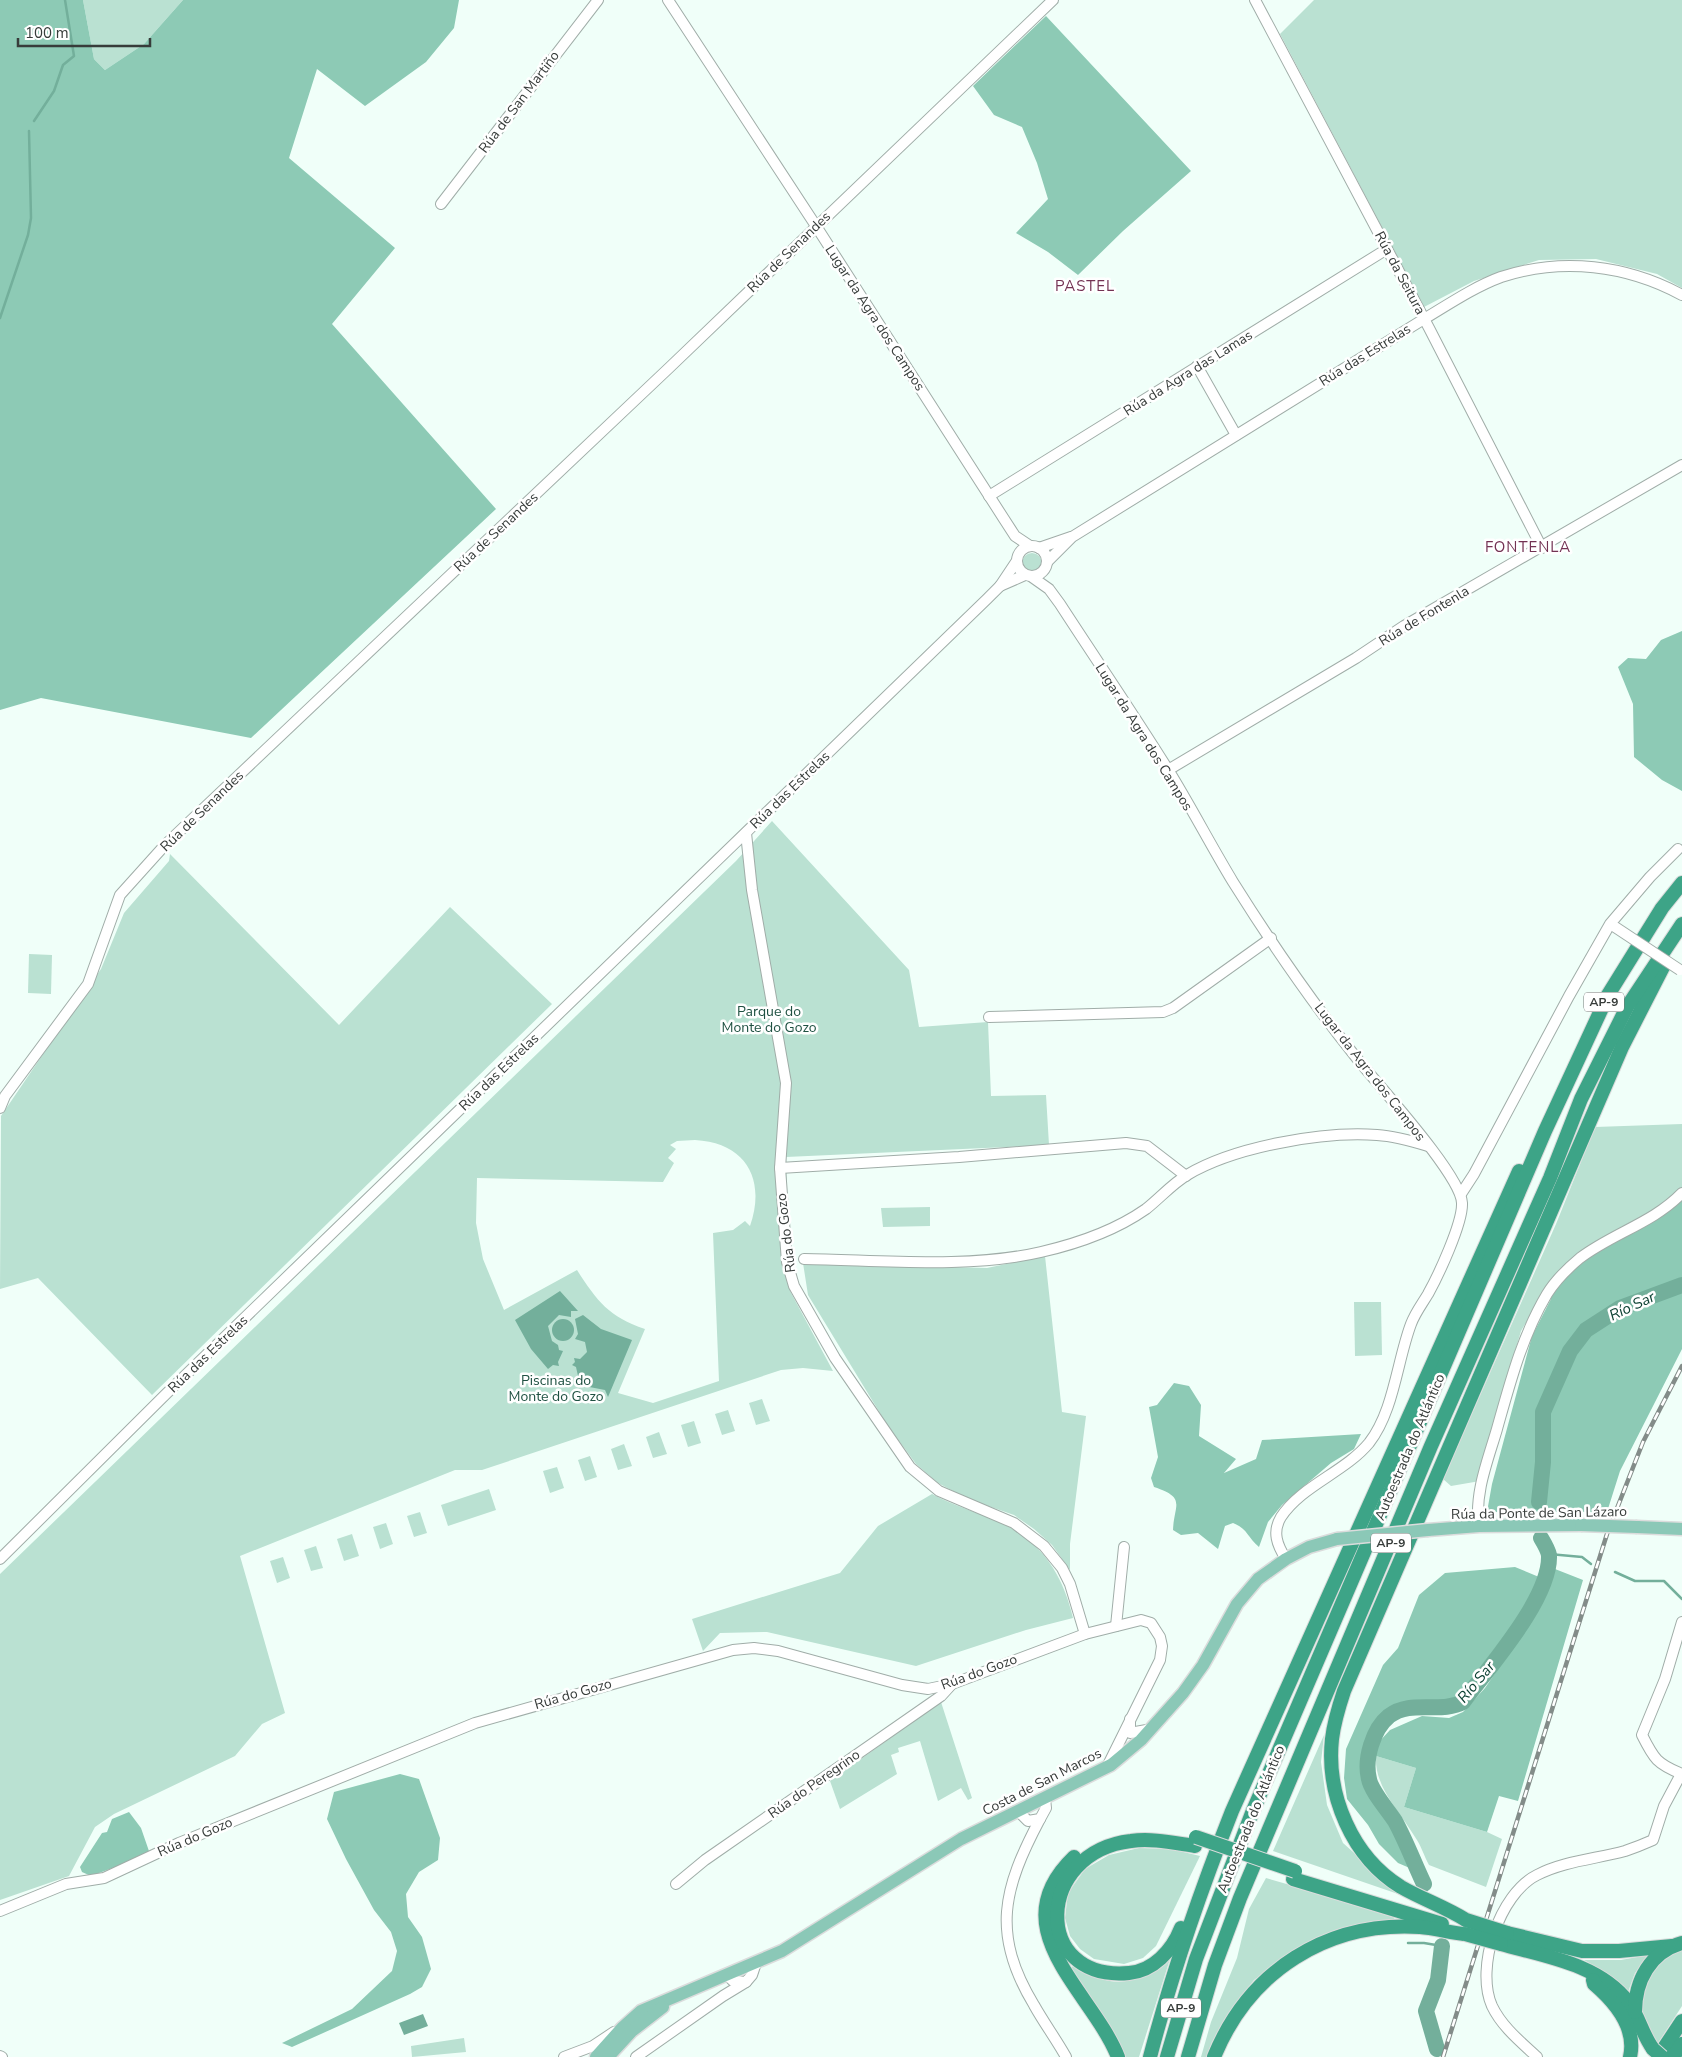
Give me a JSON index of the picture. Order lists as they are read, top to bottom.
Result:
{
  "streets": {
    "highway": ["AP-9", "Autoestrada do Atlántico"],
    "main road": ["Rúa da Ponte de San Lázaro", "Costa de San Marcos"],
    "street": [
      "Rúa de San Martiño",
      "Rúa de Senandes",
      "Rúa da Seitura",
      "Lugar da Agra dos Campos",
      "Rúa das Estrelas",
      "Rúa da Agra das Lamas",
      "Rúa de Fontenla",
      "Rúa do Gozo",
      "Rúa do Peregrino"
    ]
  },
  "crossings": [
    ["Rúa de Senandes", "Lugar da Agra dos Campos"],
    ["Rúa da Seitura", "Rúa das Estrelas"],
    ["Rúa da Seitura", "Rúa da Agra das Lamas"],
    ["Rúa da Seitura", "Rúa de Fontenla"],
    ["Lugar da Agra dos Campos", "Rúa das Estrelas"],
    ["Lugar da Agra dos Campos", "Rúa da Agra das Lamas"],
    ["Lugar da Agra dos Campos", "Rúa de Fontenla"],
    ["Rúa das Estrelas", "Rúa do Gozo"],
    ["Rúa do Gozo", "Costa de San Marcos"],
    ["Rúa do Gozo", "Rúa do Peregrino"],
    ["Rúa da Ponte de San Lázaro", "Costa de San Marcos"]
  ],
  "districts": ["PASTEL", "FONTENLA"],
  "water": ["Río Sar"],
  "parks": ["Parque do Monte do Gozo", "Piscinas do Monte do Gozo"],
  "scale_bar": "100 m"
}
